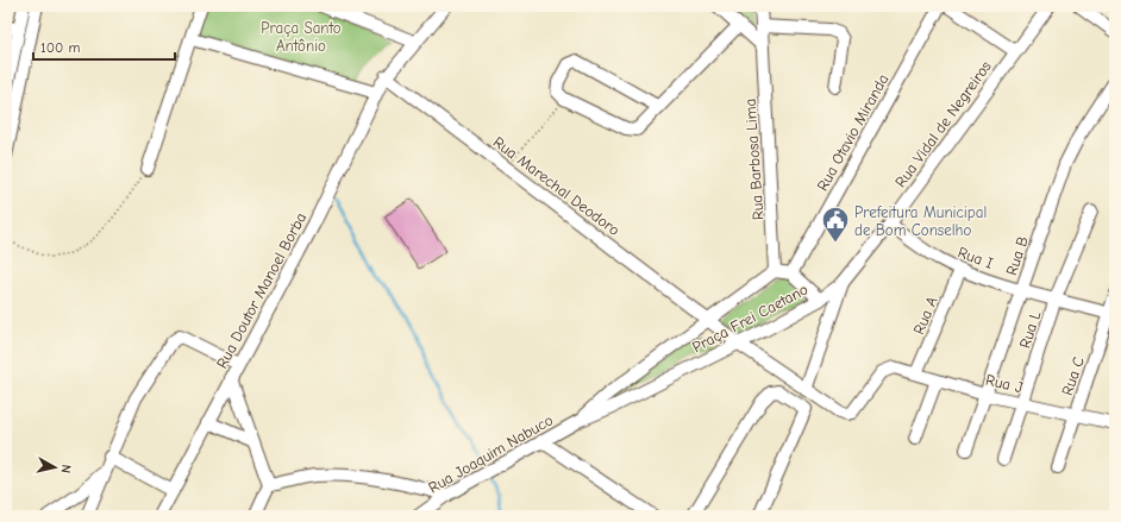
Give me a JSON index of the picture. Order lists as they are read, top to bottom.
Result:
{
  "streets": {
    "street": [
      "Rua Vidal de Negreiros",
      "Rua Otavio Miranda",
      "Rua Barbosa Lima",
      "Rua Marechal Deodoro",
      "Rua B",
      "Rua I",
      "Rua Doutor Manoel Borba",
      "Rua A",
      "Praça Frei Caetano",
      "Rua L",
      "Rua C",
      "Rua J",
      "Rua Joaquim Nabuco"
    ]
  },
  "crossings": [
    ["Rua Vidal de Negreiros", "Rua I"],
    ["Rua Vidal de Negreiros", "Praça Frei Caetano"],
    ["Rua Otavio Miranda", "Praça Frei Caetano"],
    ["Rua Barbosa Lima", "Praça Frei Caetano"],
    ["Rua Marechal Deodoro", "Rua Doutor Manoel Borba"],
    ["Rua Marechal Deodoro", "Praça Frei Caetano"],
    ["Rua Marechal Deodoro", "Rua J"],
    ["Rua B", "Rua I"],
    ["Rua B", "Rua J"],
    ["Rua I", "Rua A"],
    ["Rua I", "Rua L"],
    ["Rua I", "Rua C"],
    ["Rua A", "Rua J"],
    ["Praça Frei Caetano", "Rua Joaquim Nabuco"],
    ["Rua L", "Rua J"],
    ["Rua C", "Rua J"]
  ],
  "parks": ["Praça Santo Antônio"],
  "places": {
    "public building": ["Prefeitura Municipal de Bom Conselho"]
  },
  "scale_bar": "100 m",
  "north": "right"
}
